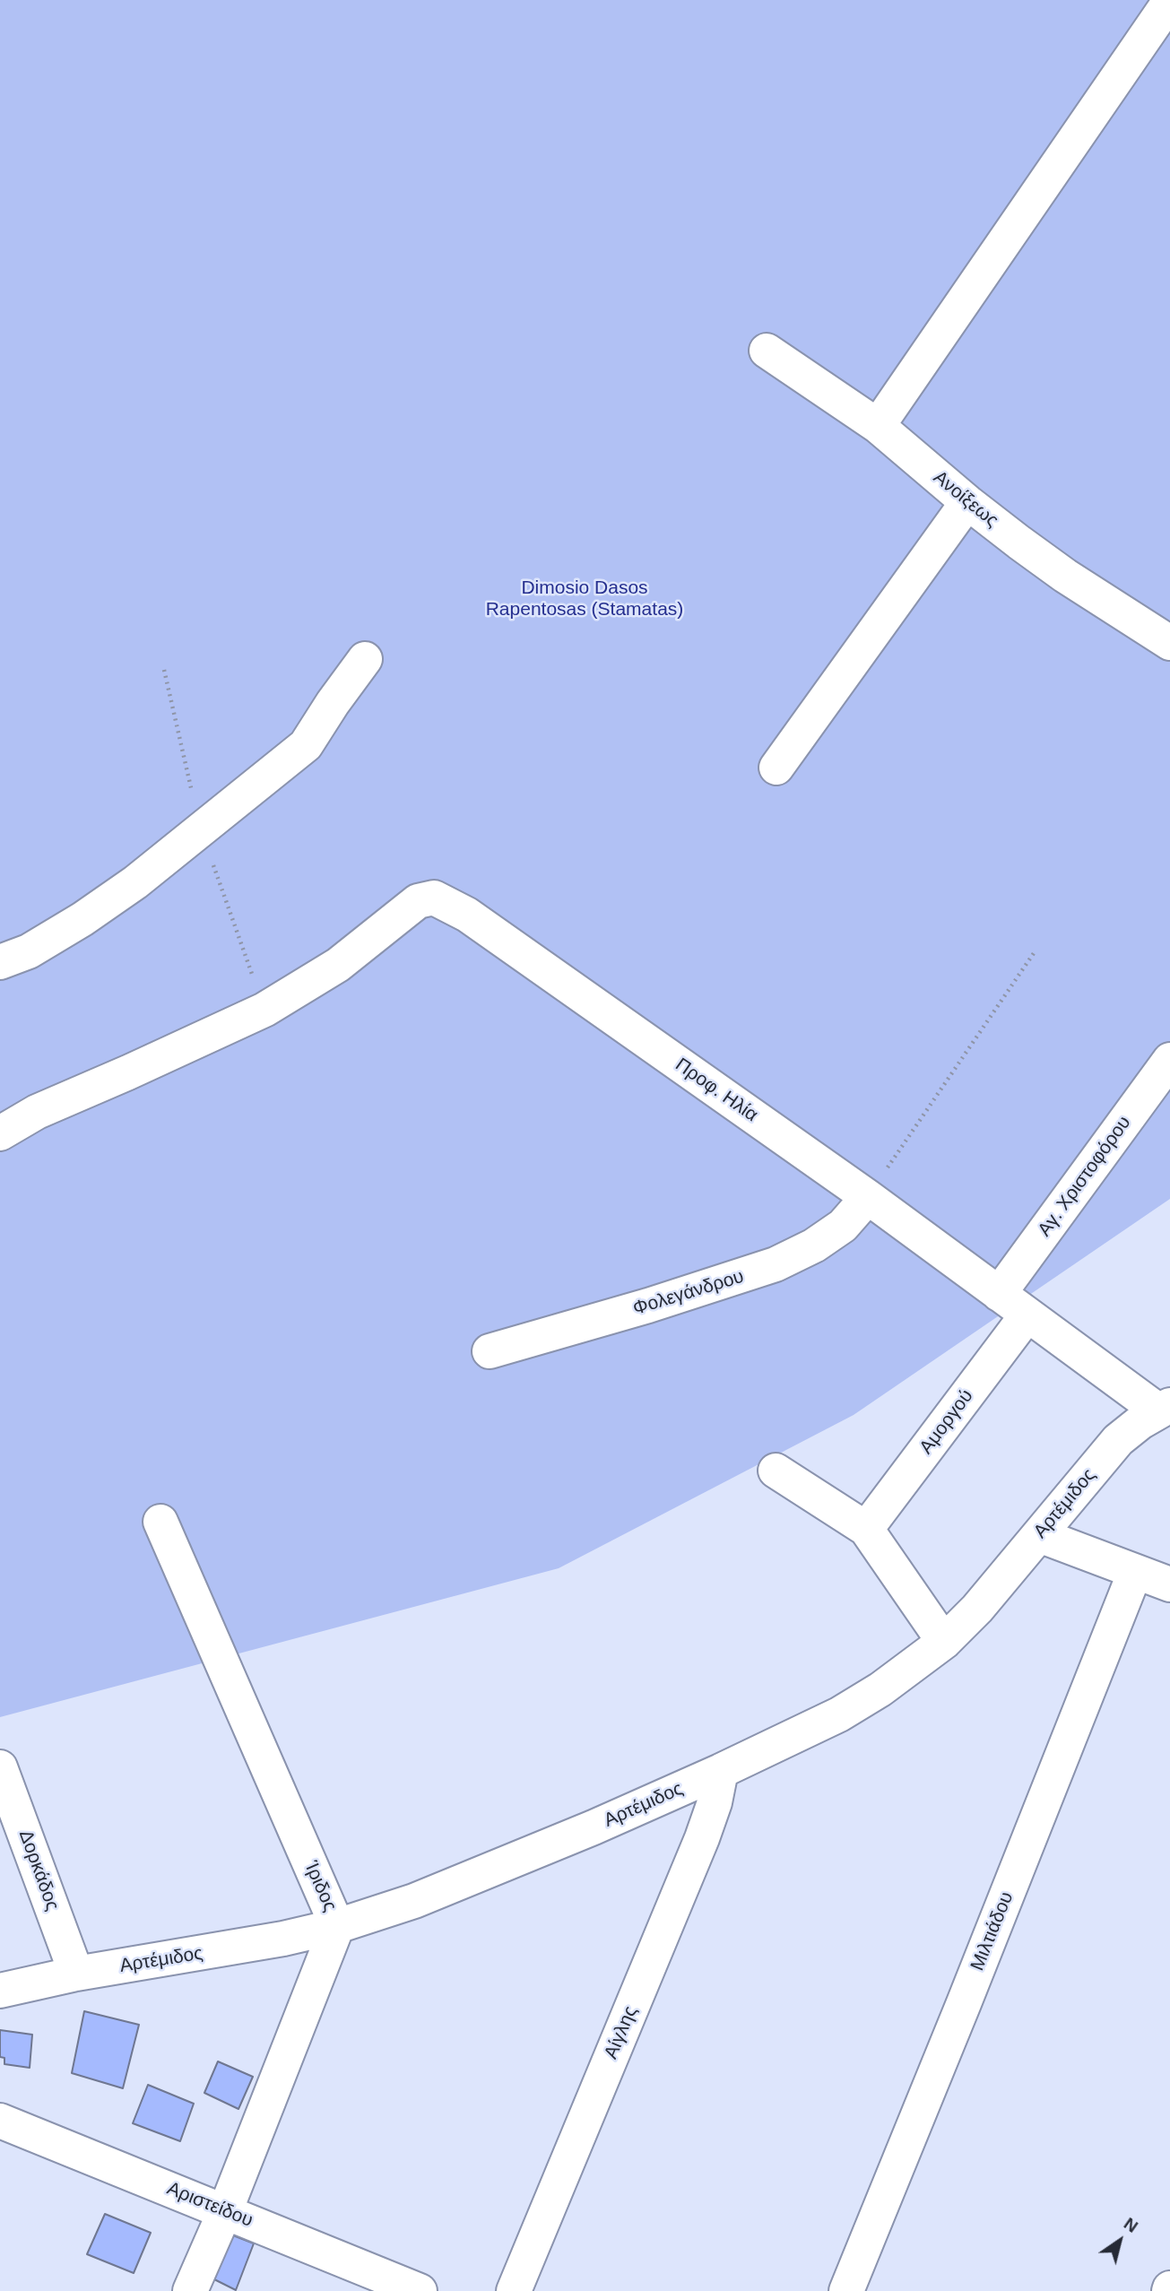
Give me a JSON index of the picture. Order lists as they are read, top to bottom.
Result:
{
  "streets": {
    "street": [
      "Ανοίξεως",
      "Προφ. Ηλία",
      "Αγ. Χριστοφόρου",
      "Φολεγάνδρου",
      "Αμοργού",
      "Αρτέμιδος",
      "Δορκάδος",
      "Ίριδος",
      "Μιλτιάδου",
      "Αίγλης",
      "Αριστείδου"
    ]
  },
  "crossings": [
    ["Προφ. Ηλία", "Αγ. Χριστοφόρου"],
    ["Προφ. Ηλία", "Φολεγάνδρου"],
    ["Προφ. Ηλία", "Αμοργού"],
    ["Προφ. Ηλία", "Αρτέμιδος"],
    ["Αρτέμιδος", "Δορκάδος"],
    ["Αρτέμιδος", "Ίριδος"],
    ["Αρτέμιδος", "Αίγλης"],
    ["Ίριδος", "Αριστείδου"]
  ],
  "parks": ["Dimosio Dasos Rapentosas (Stamatas)"],
  "north": "top right"
}
